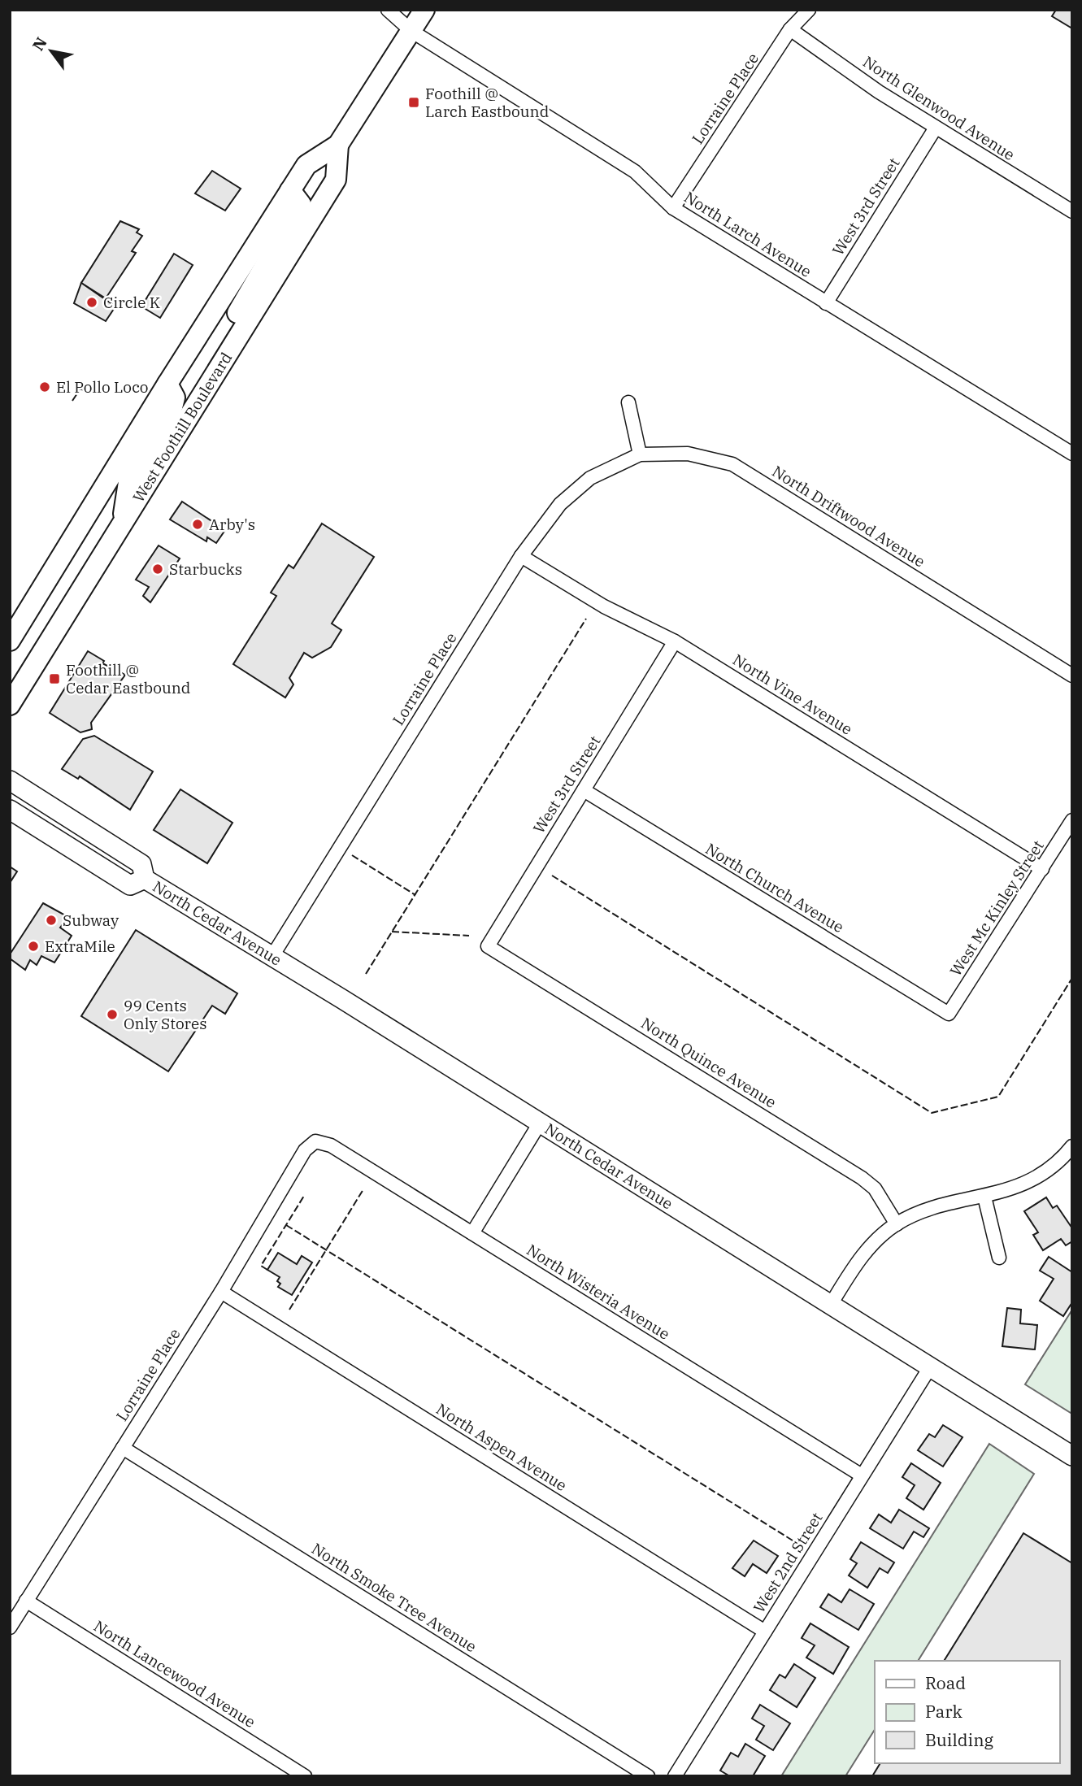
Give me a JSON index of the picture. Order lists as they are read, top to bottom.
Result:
{
  "streets": {
    "main road": ["West Foothill Boulevard", "North Cedar Avenue"],
    "street": [
      "Lorraine Place",
      "North Glenwood Avenue",
      "West 3rd Street",
      "North Larch Avenue",
      "North Driftwood Avenue",
      "North Vine Avenue",
      "North Church Avenue",
      "West Mc Kinley Street",
      "North Quince Avenue",
      "North Wisteria Avenue",
      "North Aspen Avenue",
      "West 2nd Street",
      "North Smoke Tree Avenue",
      "North Lancewood Avenue"
    ]
  },
  "crossings": [
    ["Lorraine Place", "North Glenwood Avenue"],
    ["Lorraine Place", "North Larch Avenue"],
    ["Lorraine Place", "North Driftwood Avenue"],
    ["Lorraine Place", "North Vine Avenue"],
    ["Lorraine Place", "North Cedar Avenue"],
    ["Lorraine Place", "North Wisteria Avenue"],
    ["Lorraine Place", "North Aspen Avenue"],
    ["Lorraine Place", "North Smoke Tree Avenue"],
    ["Lorraine Place", "North Lancewood Avenue"],
    ["North Glenwood Avenue", "West 3rd Street"],
    ["West 3rd Street", "North Larch Avenue"],
    ["West 3rd Street", "North Vine Avenue"],
    ["West 3rd Street", "North Church Avenue"],
    ["West 3rd Street", "North Quince Avenue"],
    ["North Vine Avenue", "West Mc Kinley Street"],
    ["North Church Avenue", "West Mc Kinley Street"],
    ["North Cedar Avenue", "West 2nd Street"],
    ["North Wisteria Avenue", "West 2nd Street"],
    ["North Aspen Avenue", "West 2nd Street"]
  ],
  "places": {
    "transit": ["Foothill @ Larch Eastbound", "Foothill @ Cedar Eastbound"],
    "other": [
      "Circle K",
      "El Pollo Loco",
      "Arby's",
      "Starbucks",
      "Subway",
      "ExtraMile",
      "99 Cents Only Stores"
    ]
  },
  "legend": ["Road", "Park", "Building"],
  "north": "top left"
}
